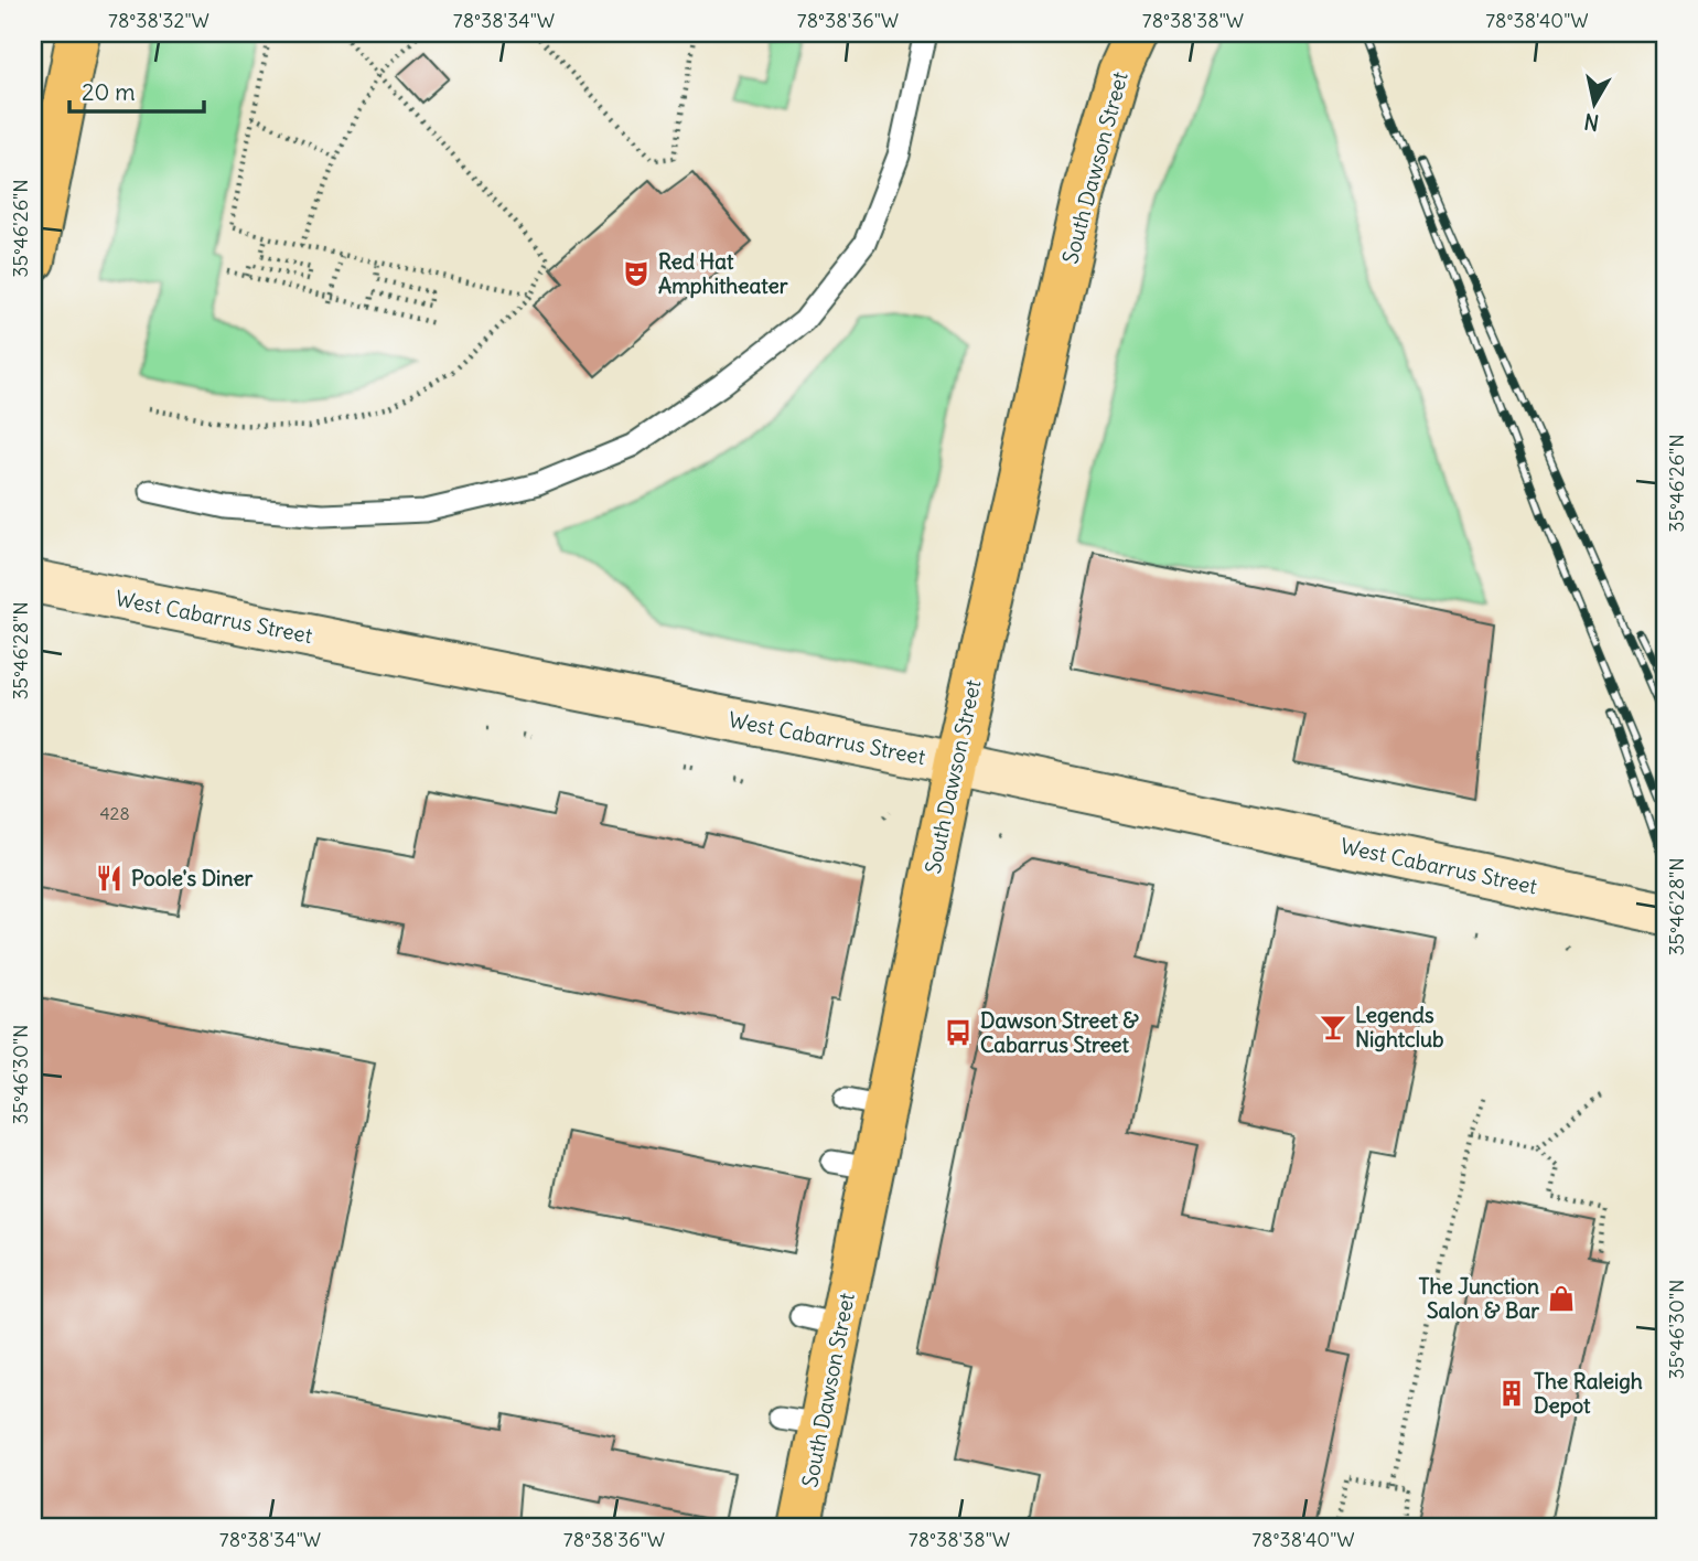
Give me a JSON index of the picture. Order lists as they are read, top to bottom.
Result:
{
  "streets": {
    "main road": ["South Dawson Street"],
    "street": ["West Cabarrus Street"]
  },
  "crossings": [
    ["South Dawson Street", "West Cabarrus Street"]
  ],
  "places": {
    "theatre": ["Red Hat Amphitheater"],
    "restaurant": ["Poole's Diner"],
    "bar": ["Legends Nightclub"],
    "bus stop": ["Dawson Street & Cabarrus Street"],
    "shop": ["The Junction Salon & Bar"],
    "building": ["The Raleigh Depot"]
  },
  "house_numbers": ["428"],
  "scale_bar": "20 m",
  "north": "bottom",
  "coordinates": [
    "78°38'32\"W",
    "78°38'34\"W",
    "78°38'36\"W",
    "78°38'38\"W",
    "78°38'40\"W",
    "35°46'26\"N",
    "35°46'28\"N",
    "35°46'30\"N"
  ]
}
